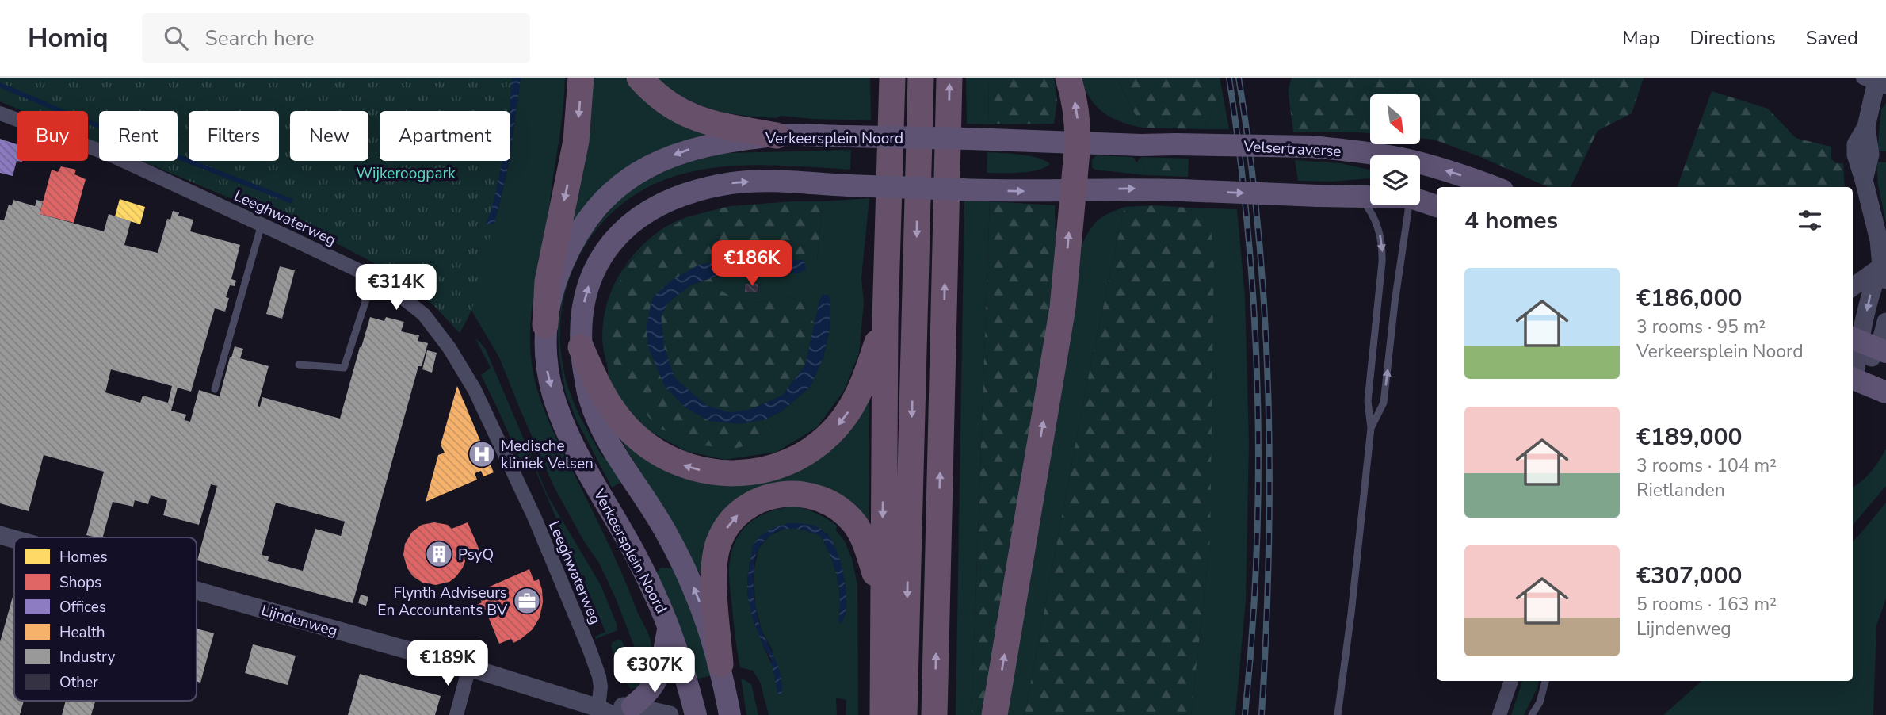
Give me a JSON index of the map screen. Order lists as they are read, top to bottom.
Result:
{
  "streets": {
    "main road": ["Verkeersplein Noord", "Velsertraverse"],
    "street": ["Leeghwaterweg", "Lijndenweg"]
  },
  "crossings": [
    ["Verkeersplein Noord", "Velsertraverse"],
    ["Leeghwaterweg", "Lijndenweg"]
  ],
  "parks": ["Wijkeroogpark"],
  "places": {
    "hospital": ["Medische kliniek Velsen"],
    "building": ["PsyQ"],
    "office": ["Flynth Adviseurs En Accountants BV"]
  },
  "legend": [
    "Homes",
    "Shops",
    "Offices",
    "Health",
    "Industry",
    "Other"
  ],
  "north": "bottom right",
  "page": {
    "header": "Homiq",
    "search": "Search here",
    "nav": ["Map", "Directions", "Saved"],
    "chip": [
      "Buy",
      "Rent",
      "Filters",
      "New",
      "Apartment"
    ],
    "heading": "4 homes",
    "price": [
      "€186K",
      "€314K",
      "€189K",
      "€307K"
    ],
    "list": [
      {
        "name": "€186,000",
        "note": "3 rooms · 95 m² · Verkeersplein Noord"
      },
      {
        "name": "€189,000",
        "note": "3 rooms · 104 m² · Rietlanden"
      },
      {
        "name": "€307,000",
        "note": "5 rooms · 163 m² · Lijndenweg"
      }
    ]
  }
}
